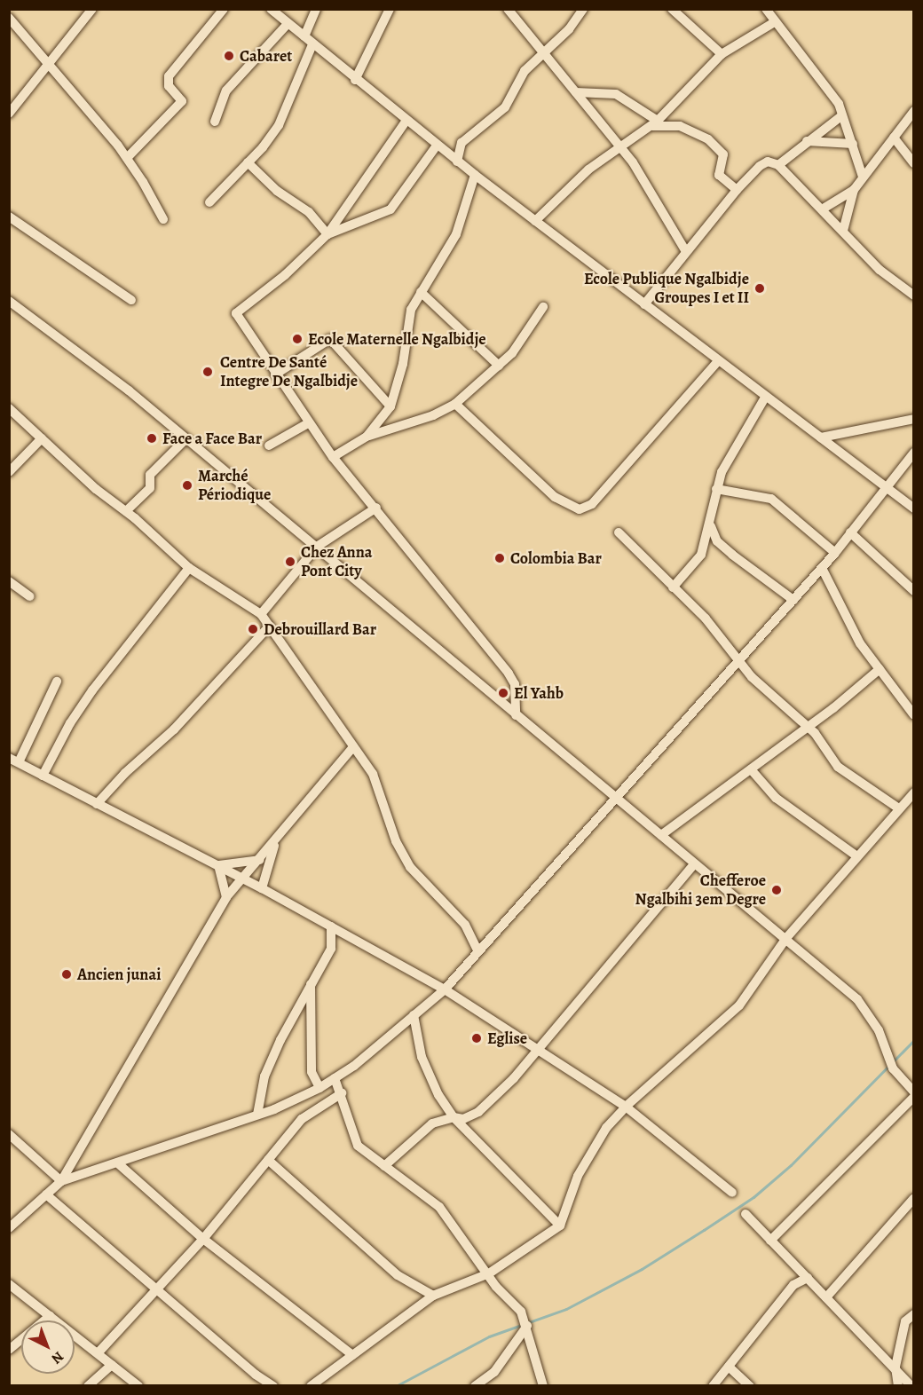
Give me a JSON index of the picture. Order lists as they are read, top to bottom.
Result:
{
  "places": [
    "Cabaret",
    "Ecole Publique Ngalbidje Groupes I et II",
    "Ecole Maternelle Ngalbidje",
    "Centre De Santé Integre De Ngalbidje",
    "Face a Face Bar",
    "Marché Périodique",
    "Colombia Bar",
    "Chez Anna Pont City",
    "Debrouillard Bar",
    "El Yahb",
    "Chefferoe Ngalbihi 3em Degre",
    "Ancien junai",
    "Eglise"
  ],
  "north": "bottom right"
}
